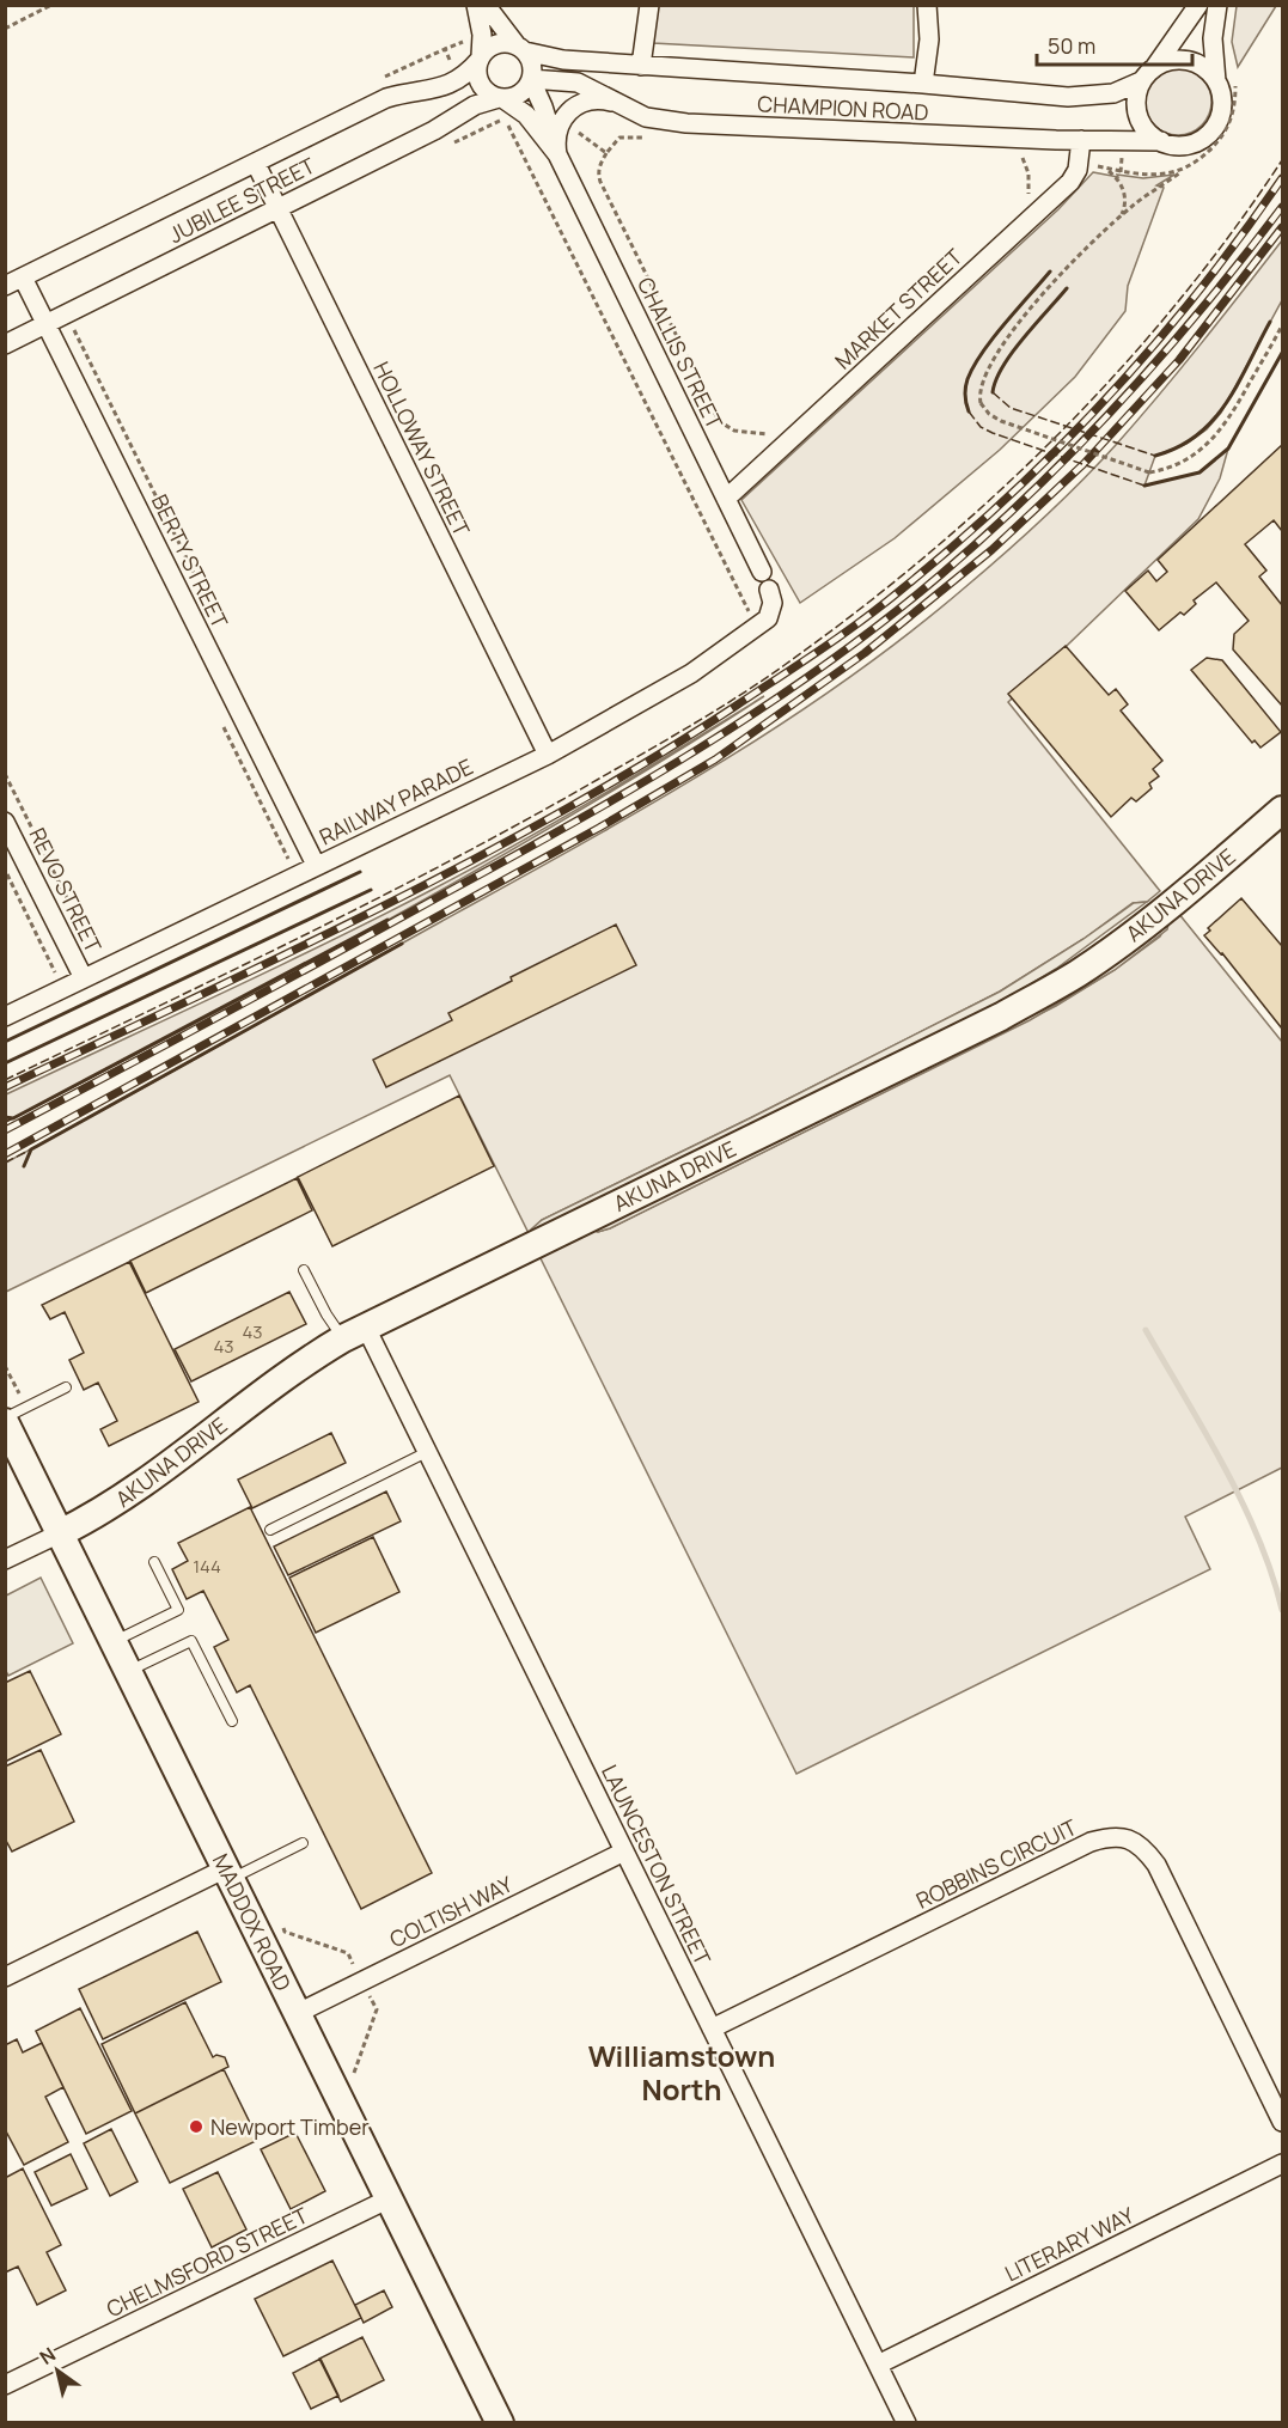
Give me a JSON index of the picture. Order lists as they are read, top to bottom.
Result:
{
  "streets": {
    "street": [
      "CHAMPION ROAD",
      "JUBILEE STREET",
      "MARKET STREET",
      "CHALLIS STREET",
      "HOLLOWAY STREET",
      "BERTY STREET",
      "RAILWAY PARADE",
      "REVO STREET",
      "AKUNA DRIVE",
      "ROBBINS CIRCUIT",
      "LAUNCESTON STREET",
      "COLTISH WAY",
      "MADDOX ROAD",
      "LITERARY WAY",
      "CHELMSFORD STREET"
    ]
  },
  "crossings": [
    ["CHAMPION ROAD", "JUBILEE STREET"],
    ["CHAMPION ROAD", "MARKET STREET"],
    ["CHAMPION ROAD", "CHALLIS STREET"],
    ["JUBILEE STREET", "CHALLIS STREET"],
    ["JUBILEE STREET", "HOLLOWAY STREET"],
    ["JUBILEE STREET", "BERTY STREET"],
    ["MARKET STREET", "CHALLIS STREET"],
    ["HOLLOWAY STREET", "RAILWAY PARADE"],
    ["BERTY STREET", "RAILWAY PARADE"],
    ["RAILWAY PARADE", "REVO STREET"],
    ["AKUNA DRIVE", "LAUNCESTON STREET"],
    ["AKUNA DRIVE", "MADDOX ROAD"],
    ["ROBBINS CIRCUIT", "LAUNCESTON STREET"],
    ["LAUNCESTON STREET", "COLTISH WAY"],
    ["LAUNCESTON STREET", "LITERARY WAY"],
    ["COLTISH WAY", "MADDOX ROAD"],
    ["MADDOX ROAD", "CHELMSFORD STREET"]
  ],
  "districts": ["Williamstown North"],
  "places": ["Newport Timber"],
  "house_numbers": ["43", "43", "144"],
  "scale_bar": "50 m",
  "north": "top left"
}
